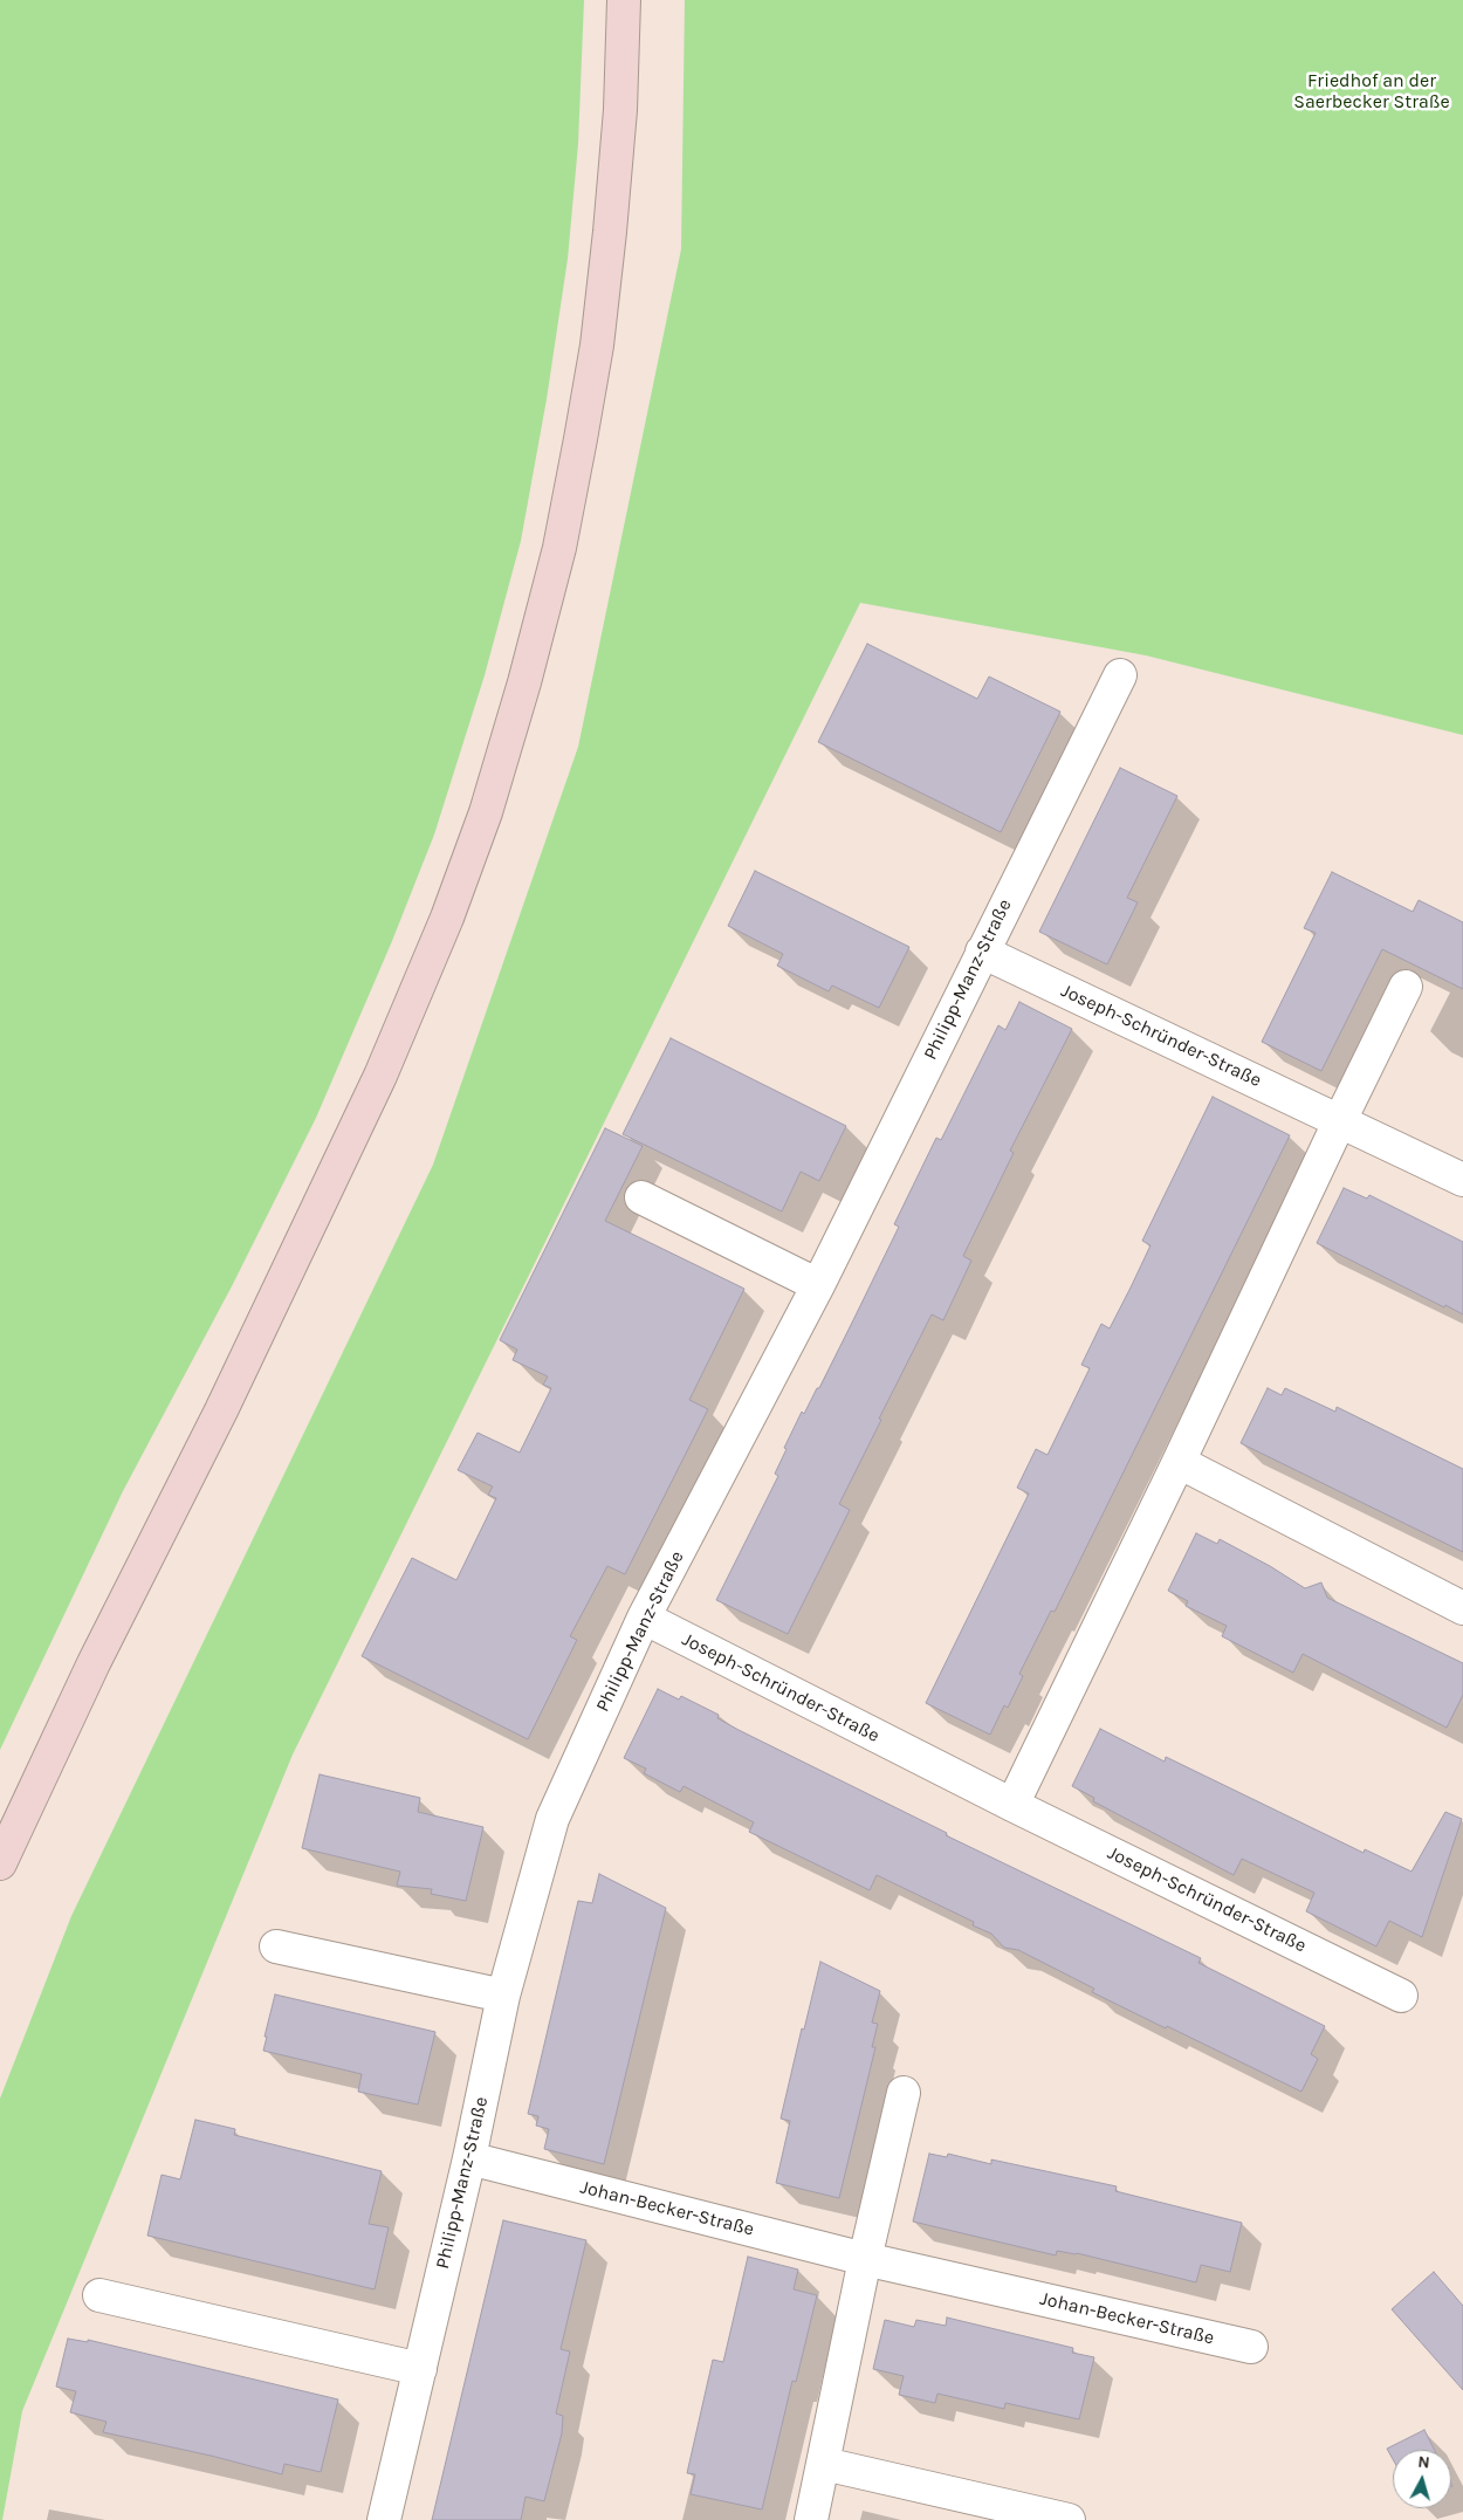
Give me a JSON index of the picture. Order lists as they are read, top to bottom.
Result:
{
  "streets": {
    "street": ["Philipp-Manz-Straße", "Joseph-Schründer-Straße", "Johan-Becker-Straße"]
  },
  "crossings": [
    ["Philipp-Manz-Straße", "Joseph-Schründer-Straße"],
    ["Philipp-Manz-Straße", "Johan-Becker-Straße"]
  ],
  "parks": ["Friedhof an der Saerbecker Straße"],
  "north": "top"
}
